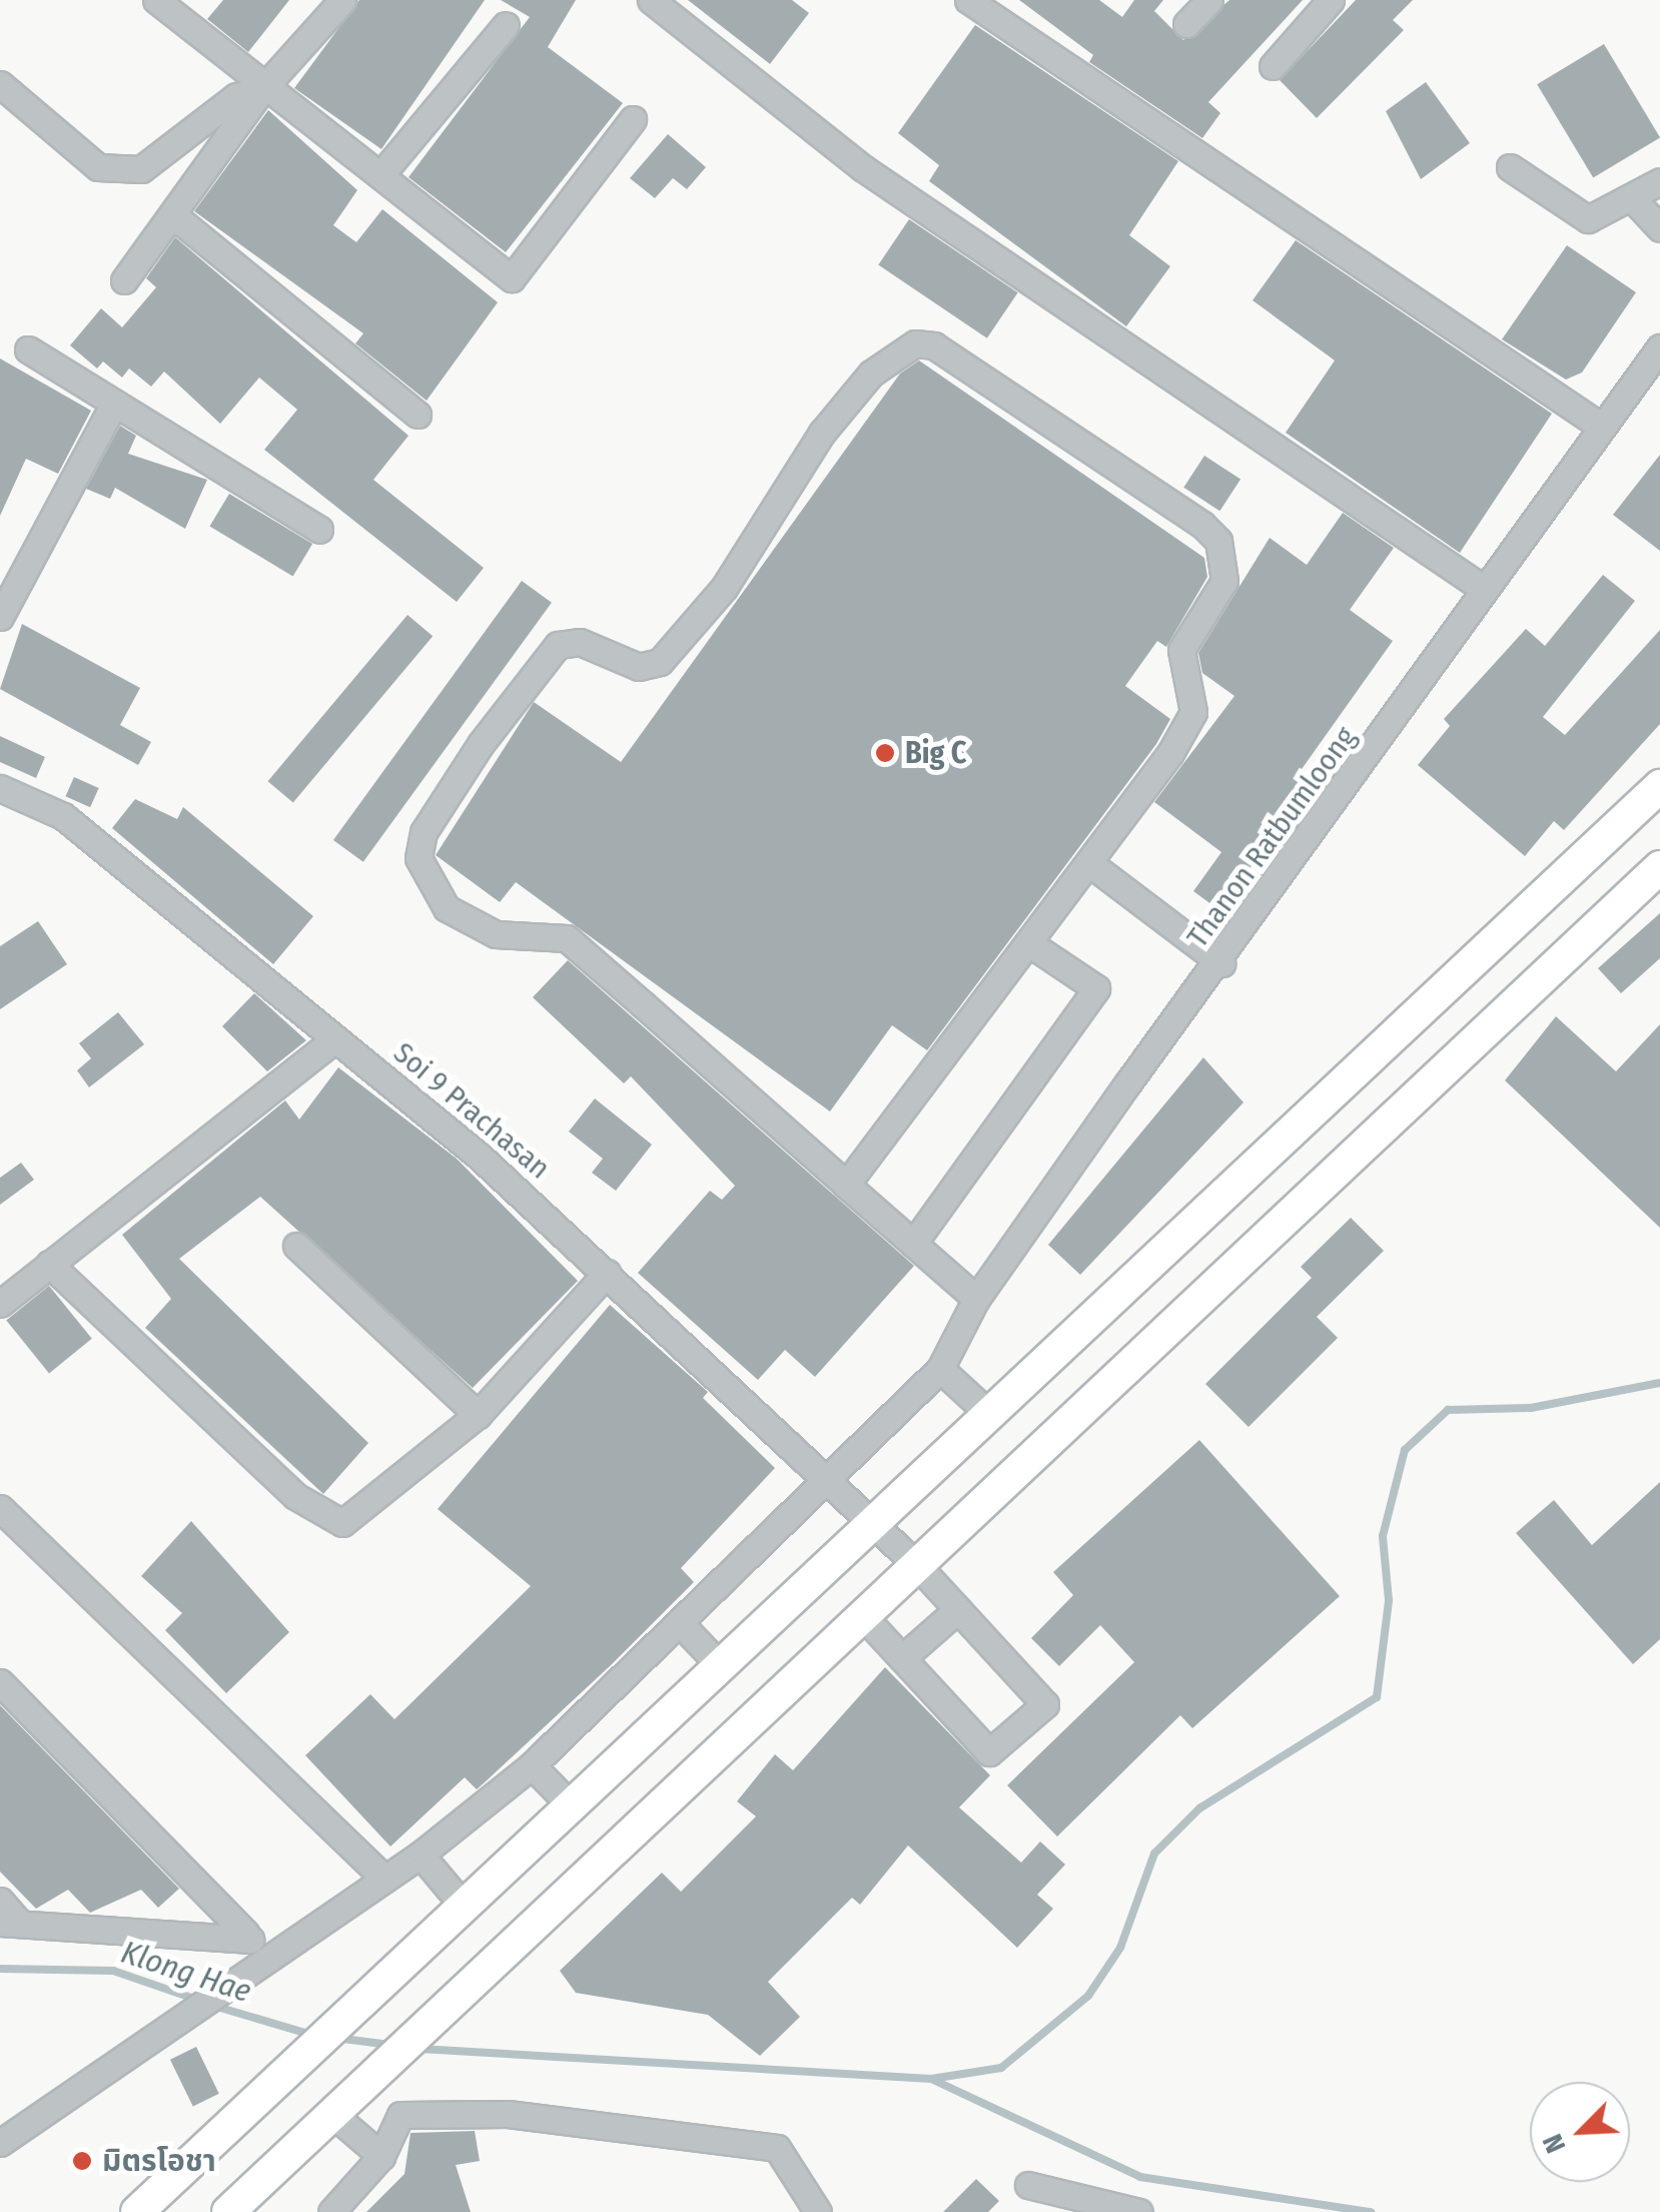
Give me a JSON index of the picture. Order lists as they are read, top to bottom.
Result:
{
  "streets": {
    "street": ["Thanon Ratbumloong", "Soi 9 Prachasan"]
  },
  "crossings": [
    ["Thanon Ratbumloong", "Soi 9 Prachasan"]
  ],
  "water": ["Klong Hae"],
  "places": ["Big C", "มิตรโอชา"],
  "north": "bottom left"
}
